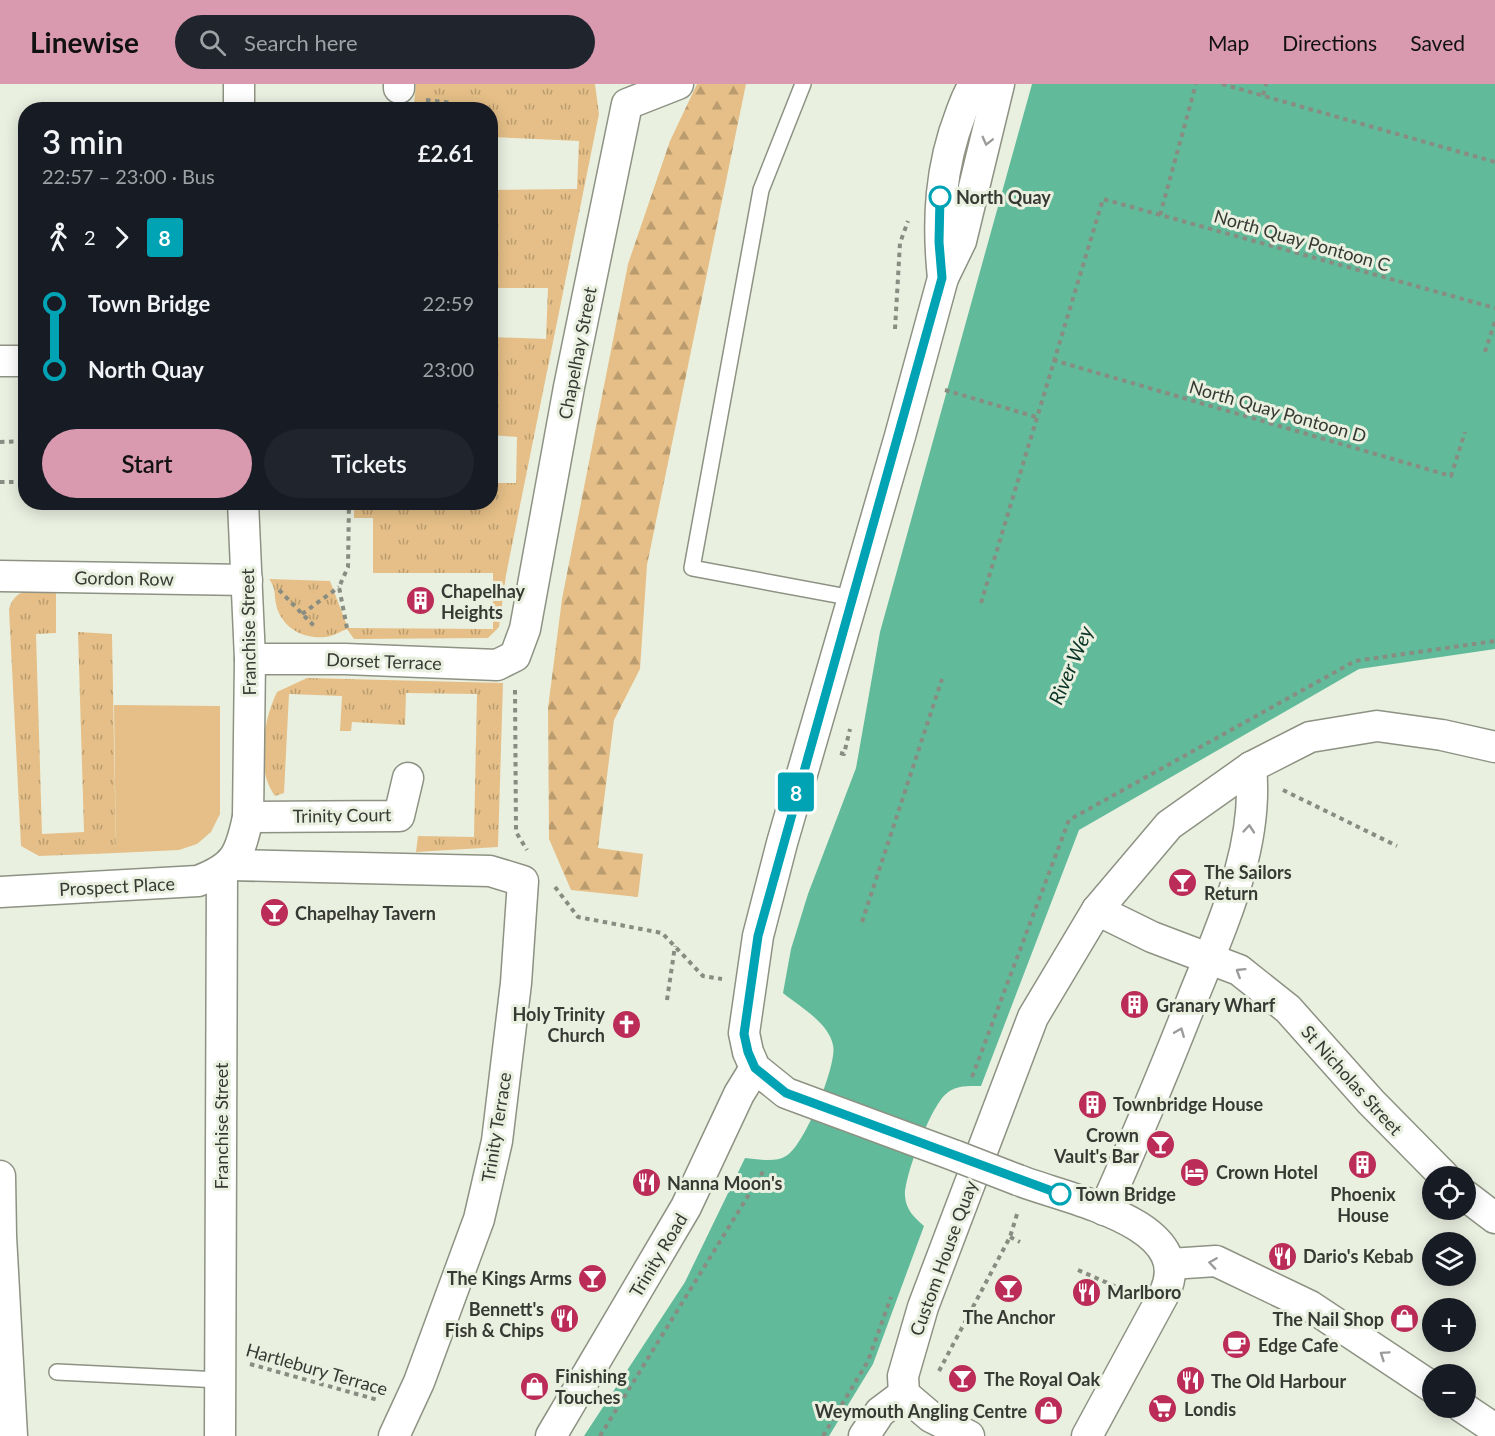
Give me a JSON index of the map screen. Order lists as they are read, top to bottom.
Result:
{
  "streets": {
    "street": [
      "Chapelhay Street",
      "Gordon Row",
      "Franchise Street",
      "Dorset Terrace",
      "Trinity Court",
      "Prospect Place",
      "St Nicholas Street",
      "Trinity Terrace",
      "Trinity Road",
      "Custom House Quay"
    ],
    "path": ["North Quay Pontoon C", "North Quay Pontoon D", "Hartlebury Terrace"]
  },
  "crossings": [
    ["North Quay Pontoon C", "North Quay Pontoon D"],
    ["Chapelhay Street", "Dorset Terrace"],
    ["Gordon Row", "Franchise Street"],
    ["Franchise Street", "Dorset Terrace"],
    ["Franchise Street", "Trinity Court"],
    ["Franchise Street", "Prospect Place"],
    ["Franchise Street", "Trinity Terrace"],
    ["Franchise Street", "Hartlebury Terrace"],
    ["Prospect Place", "Trinity Terrace"],
    ["St Nicholas Street", "Custom House Quay"],
    ["Trinity Terrace", "Hartlebury Terrace"]
  ],
  "water": ["River Wey"],
  "places": {
    "other": ["North Quay", "Town Bridge"],
    "building": [
      "Chapelhay Heights",
      "Granary Wharf",
      "Townbridge House",
      "Phoenix House"
    ],
    "bar": [
      "The Sailors Return",
      "Chapelhay Tavern",
      "Crown Vault's Bar",
      "The Kings Arms",
      "The Anchor",
      "The Royal Oak"
    ],
    "church": ["Holy Trinity Church"],
    "hotel": ["Crown Hotel"],
    "restaurant": [
      "Nanna Moon's",
      "Dario's Kebab",
      "Marlboro",
      "Bennett's Fish & Chips",
      "The Old Harbour"
    ],
    "shop": ["The Nail Shop", "Finishing Touches", "Weymouth Angling Centre"],
    "cafe": ["Edge Cafe"],
    "supermarket": ["Londis"]
  },
  "lines": ["bus line 8"],
  "page": {
    "header": "Linewise",
    "search": "Search here",
    "nav": ["Map", "Directions", "Saved"],
    "on_map": "8",
    "heading": ["3 min", "22:57 – 23:00 · Bus", "£2.61"],
    "legs": ["2", "8"],
    "list": [
      {
        "name": "Town Bridge",
        "value": "22:59"
      },
      {
        "name": "North Quay",
        "value": "23:00"
      }
    ],
    "buttons": ["Start", "Tickets"],
    "map_buttons": ["+", "−"]
  }
}
